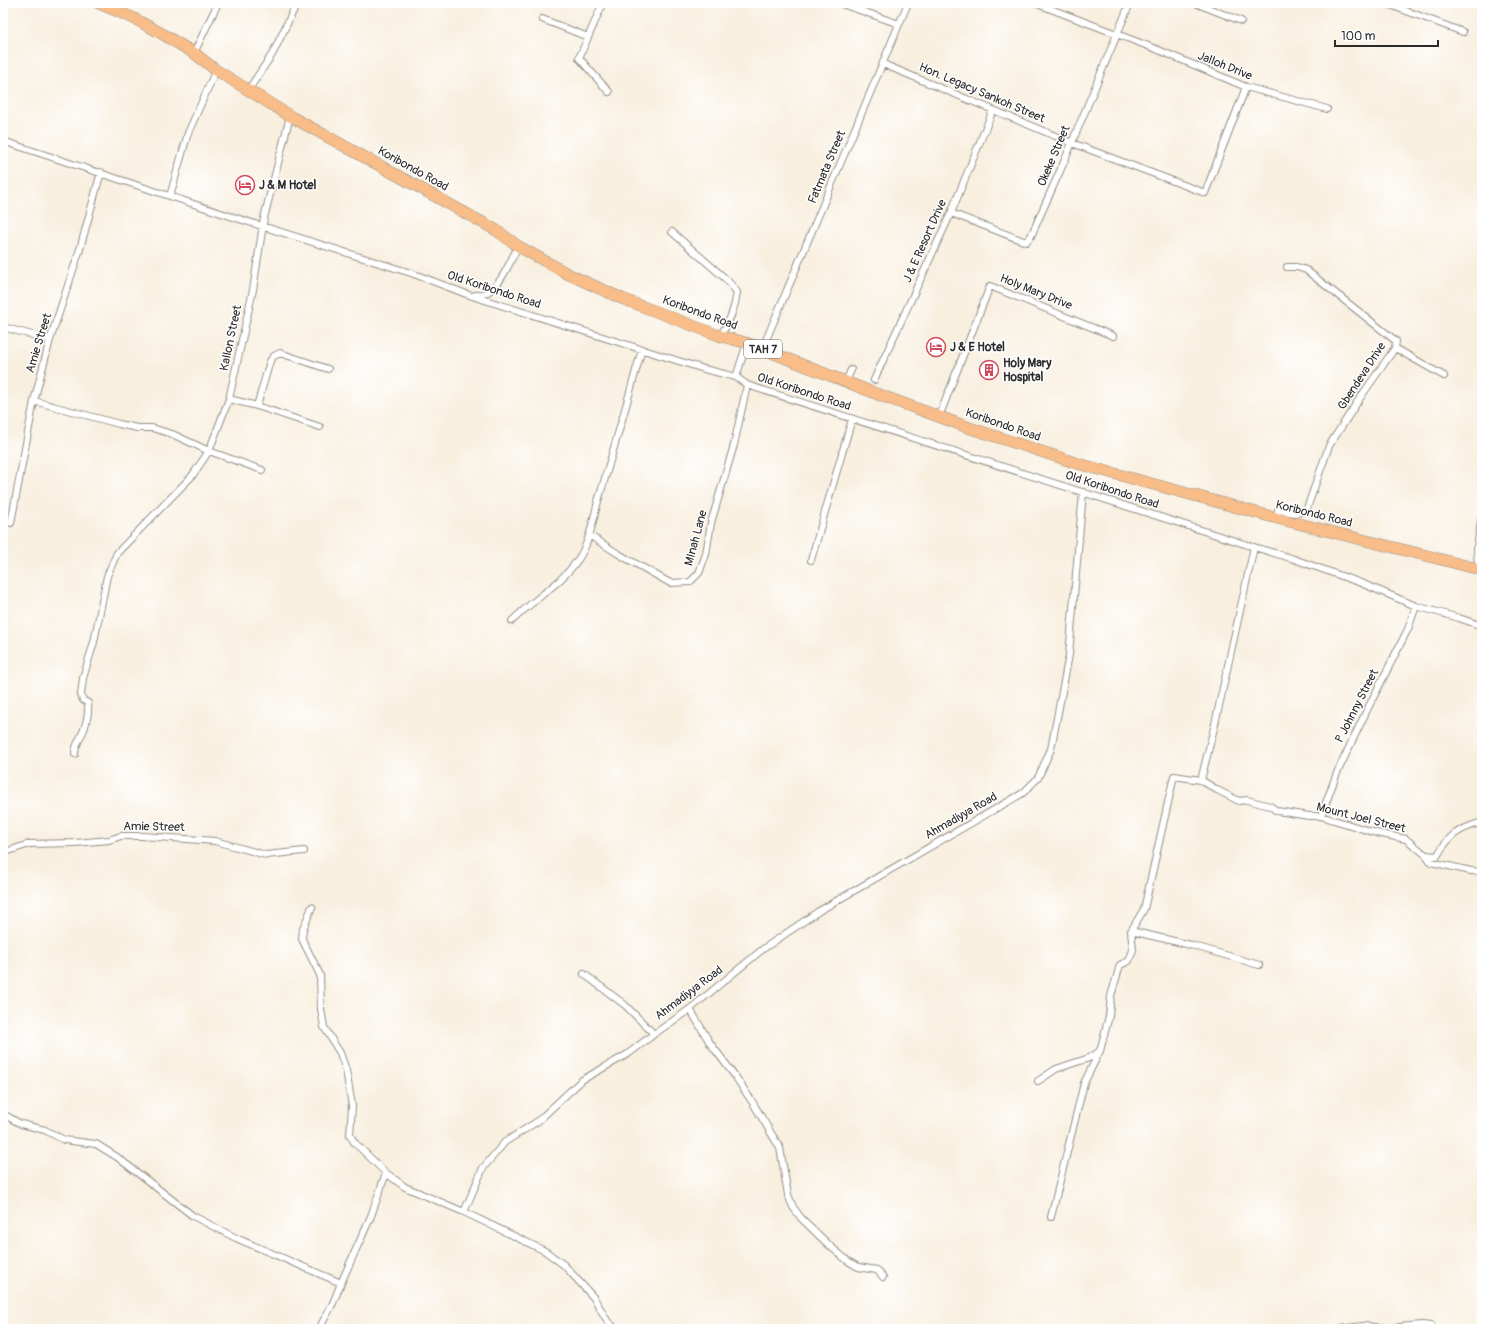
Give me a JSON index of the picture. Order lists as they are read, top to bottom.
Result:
{
  "streets": {
    "highway": ["Koribondo Road", "TAH 7"],
    "street": [
      "Jalloh Drive",
      "Hon. Legacy Sankoh Street",
      "Okeke Street",
      "Fatmata Street",
      "J & E Resort Drive",
      "Old Koribondo Road",
      "Holy Mary Drive",
      "Kallon Street",
      "Amie Street",
      "Gbendeva Drive",
      "MInah Lane",
      "P Johnny Street",
      "Ahmadiyya Road",
      "Mount Joel Street"
    ]
  },
  "crossings": [
    ["Jalloh Drive", "Hon. Legacy Sankoh Street"],
    ["Jalloh Drive", "Okeke Street"],
    ["Hon. Legacy Sankoh Street", "Okeke Street"],
    ["Hon. Legacy Sankoh Street", "Fatmata Street"],
    ["Hon. Legacy Sankoh Street", "J & E Resort Drive"],
    ["Okeke Street", "J & E Resort Drive"],
    ["Koribondo Road", "Holy Mary Drive"],
    ["Koribondo Road", "Kallon Street"],
    ["Koribondo Road", "Gbendeva Drive"],
    ["Old Koribondo Road", "Kallon Street"],
    ["Old Koribondo Road", "Amie Street"],
    ["Old Koribondo Road", "MInah Lane"],
    ["Old Koribondo Road", "P Johnny Street"],
    ["Old Koribondo Road", "Ahmadiyya Road"],
    ["P Johnny Street", "Mount Joel Street"]
  ],
  "places": {
    "hotel": ["J & M Hotel", "J & E Hotel"],
    "building": ["Holy Mary Hospital"]
  },
  "scale_bar": "100 m"
}
